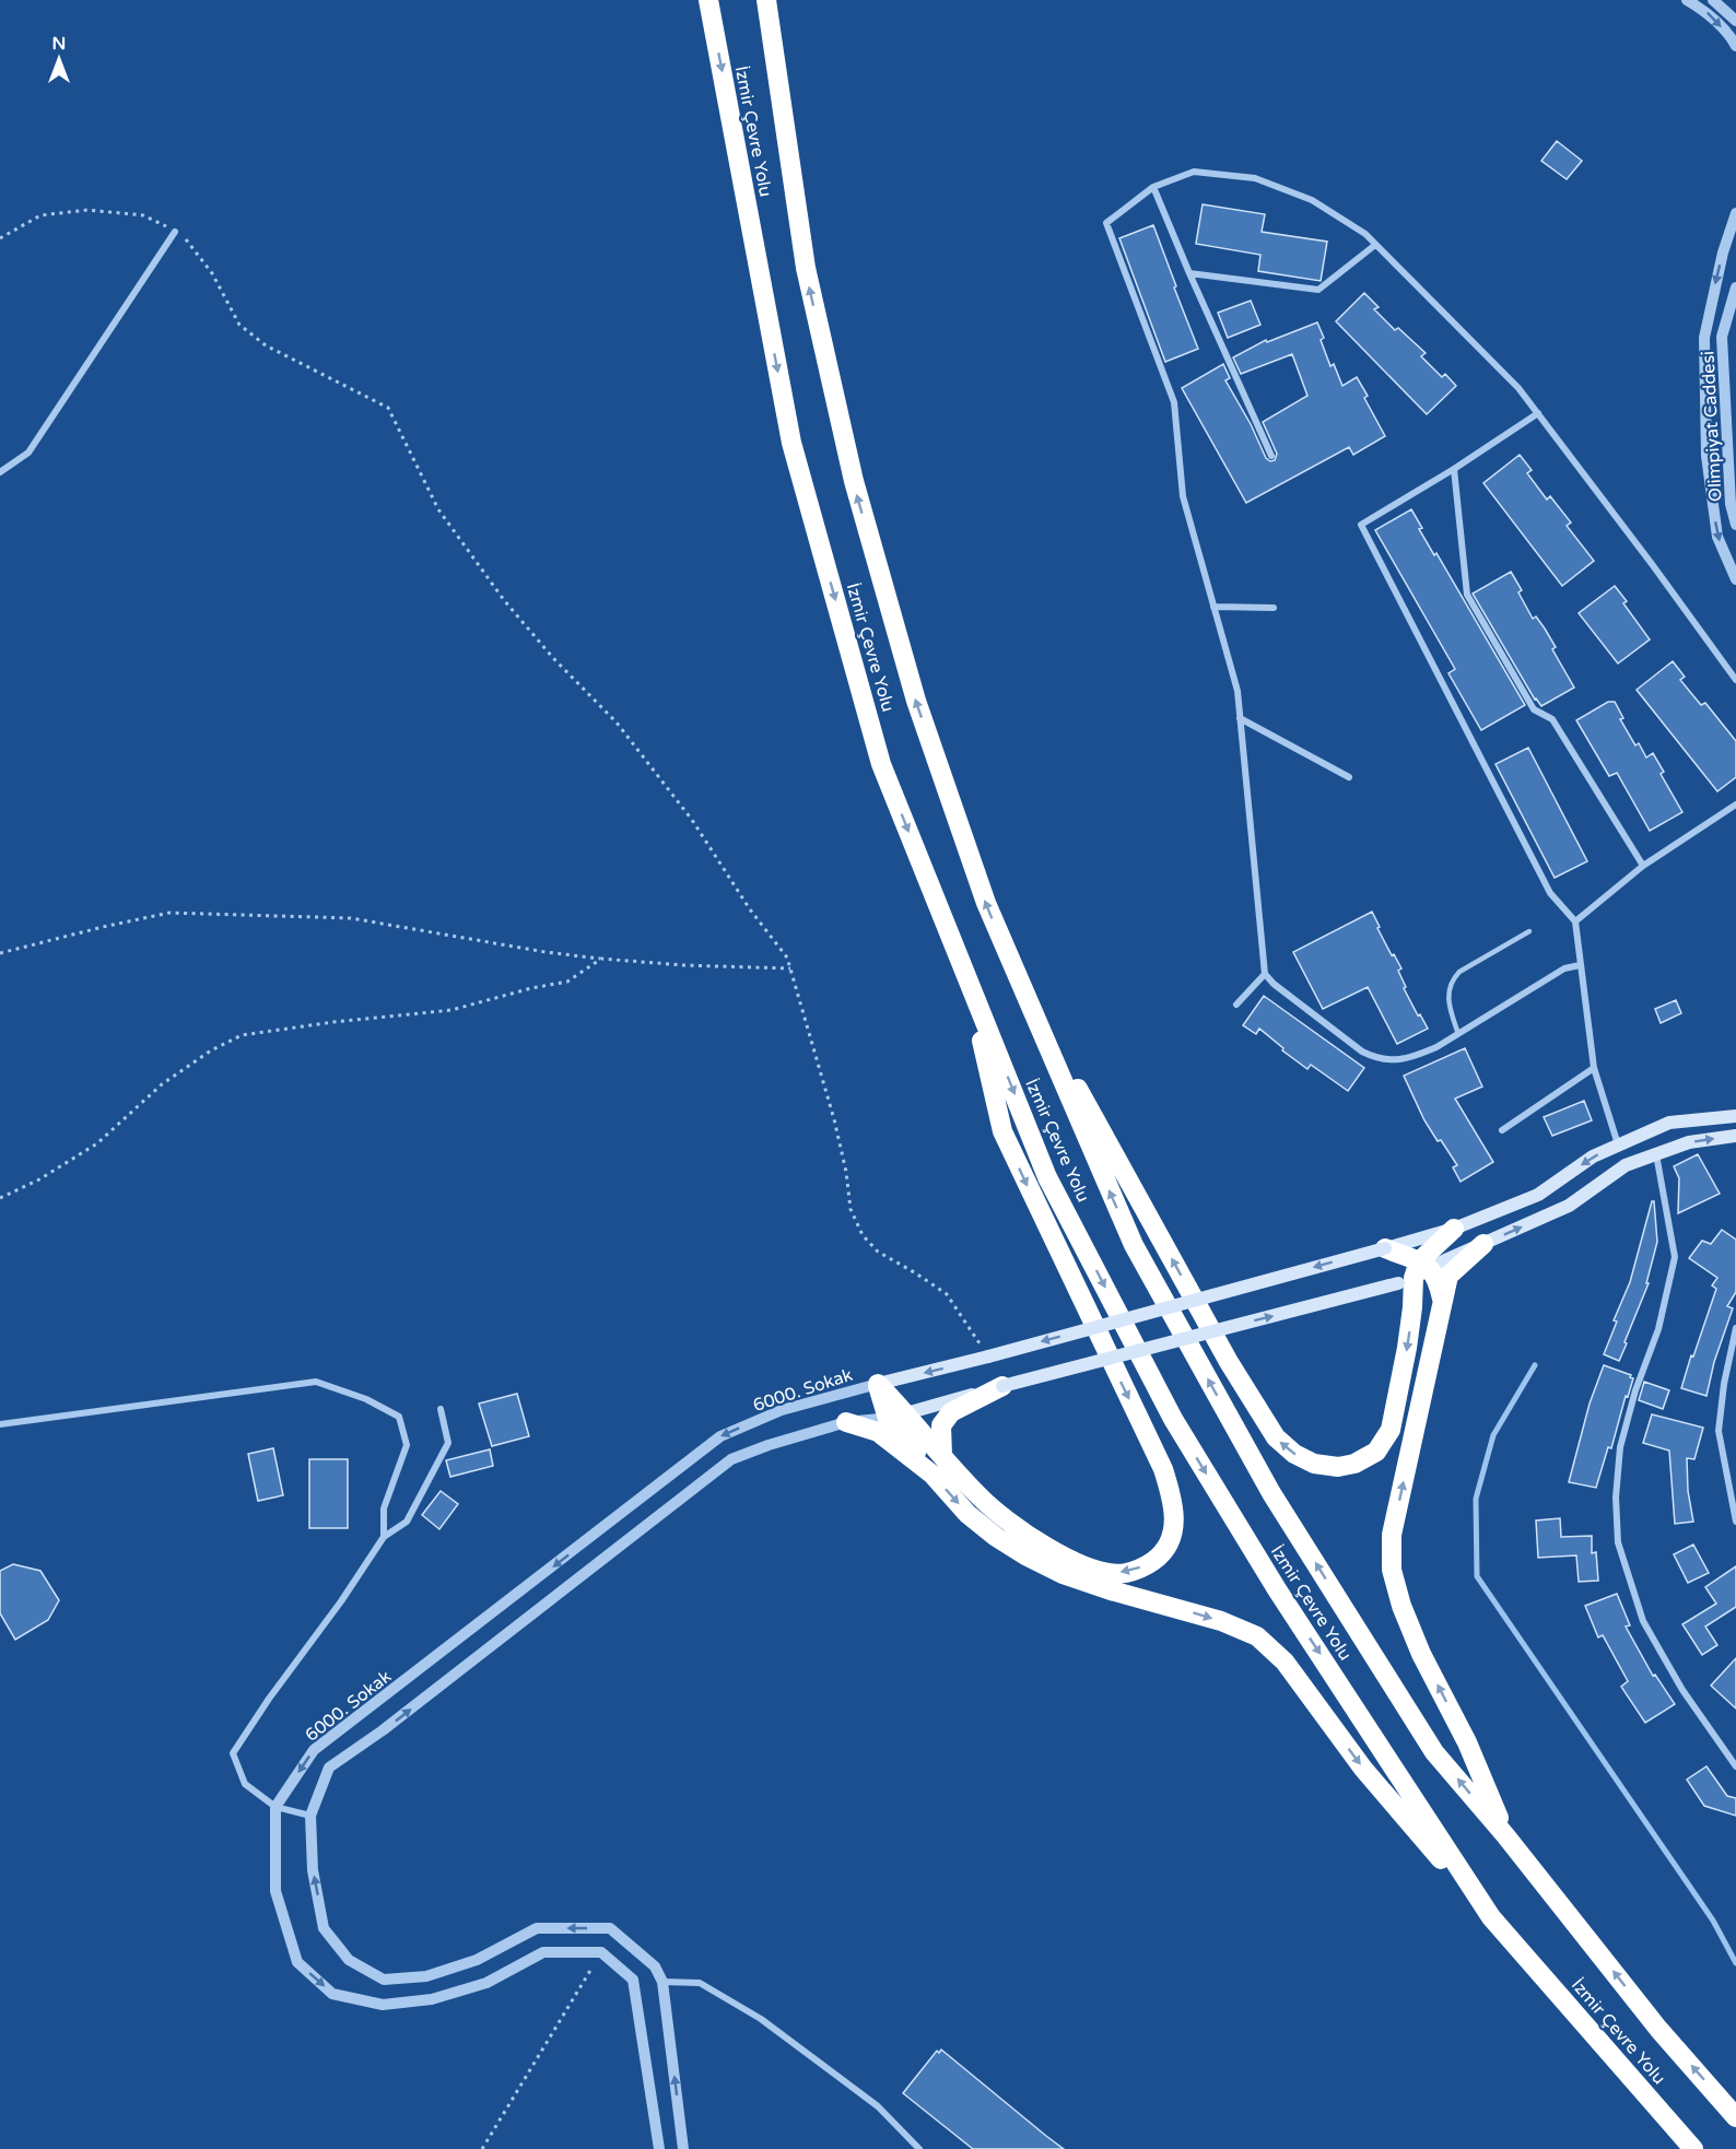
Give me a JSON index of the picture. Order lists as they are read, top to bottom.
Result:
{
  "streets": {
    "highway": ["İzmir Çevre Yolu"],
    "street": ["Olimpiyat Caddesi", "6000. Sokak"]
  },
  "north": "top"
}
